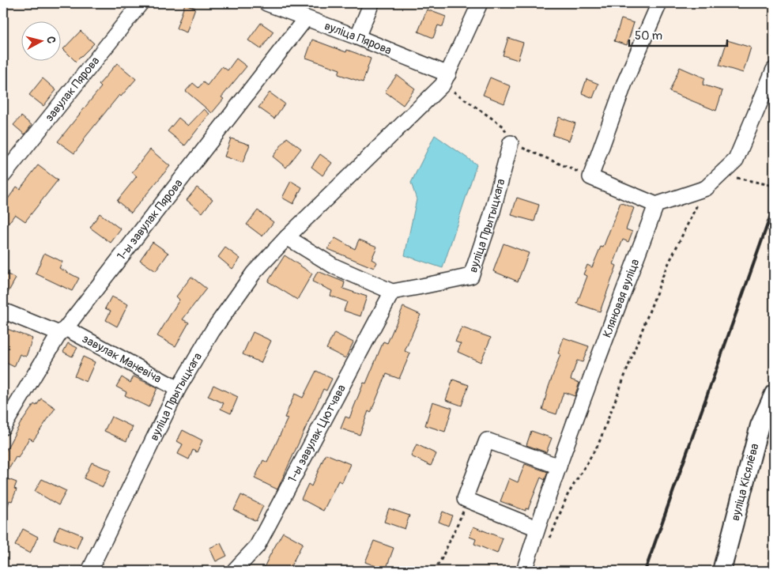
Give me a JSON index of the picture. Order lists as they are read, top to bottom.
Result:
{
  "streets": {
    "street": [
      "вуліца Пярова",
      "завулак Пярова",
      "1-ы завулак Пярова",
      "вуліца Прытыцкага",
      "Кляновая вуліца",
      "завулак Маневіча",
      "1-ы завулак Цютчава",
      "вуліца Кісялёва"
    ]
  },
  "crossings": [
    ["вуліца Пярова", "1-ы завулак Пярова"],
    ["вуліца Пярова", "вуліца Прытыцкага"],
    ["1-ы завулак Пярова", "завулак Маневіча"],
    ["вуліца Прытыцкага", "завулак Маневіча"],
    ["вуліца Прытыцкага", "1-ы завулак Цютчава"]
  ],
  "scale_bar": "50 m",
  "north": "right"
}
